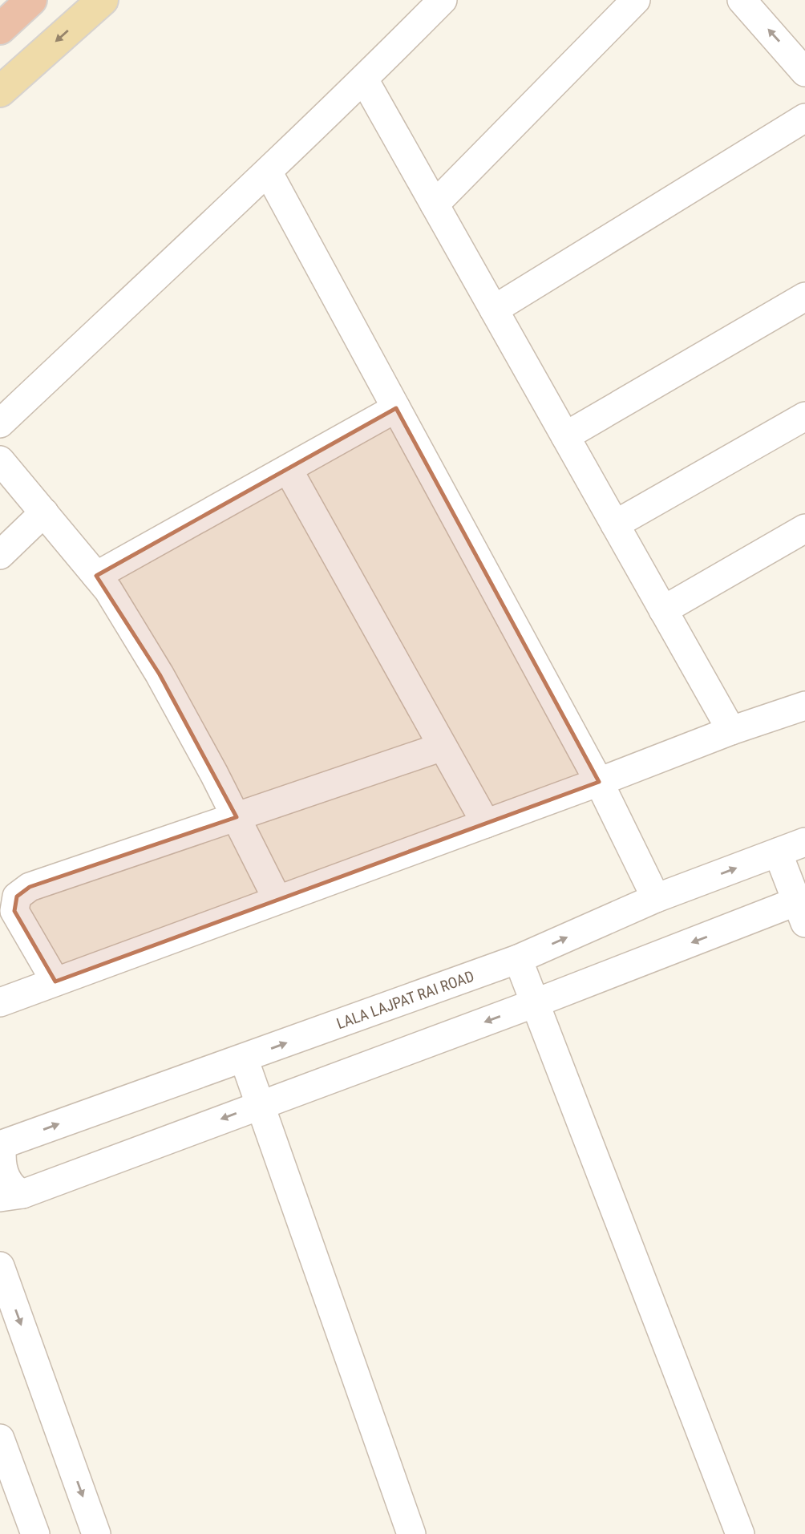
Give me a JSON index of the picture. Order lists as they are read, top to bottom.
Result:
{
  "streets": {
    "street": ["LALA LAJPAT RAI ROAD"]
  }
}
